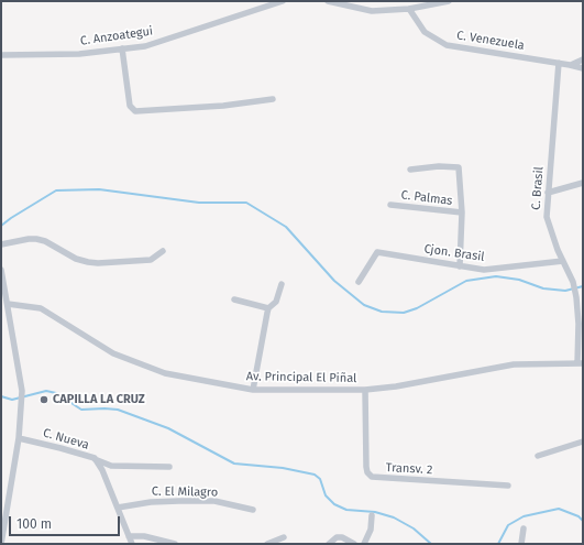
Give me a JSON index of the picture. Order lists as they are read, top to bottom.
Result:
{
  "streets": {
    "street": [
      "C. Anzoategui",
      "C. Venezuela",
      "C. Brasil",
      "C. Palmas",
      "Cjon. Brasil",
      "Av. Principal El Piñal",
      "C. Nueva",
      "Transv. 2",
      "C. El Milagro"
    ]
  },
  "crossings": [
    ["C. Venezuela", "C. Brasil"],
    ["C. Brasil", "Cjon. Brasil"],
    ["C. Brasil", "Av. Principal El Piñal"],
    ["Av. Principal El Piñal", "Transv. 2"],
    ["C. Nueva", "C. El Milagro"]
  ],
  "places": ["CAPILLA LA CRUZ"],
  "scale_bar": "100 m"
}
